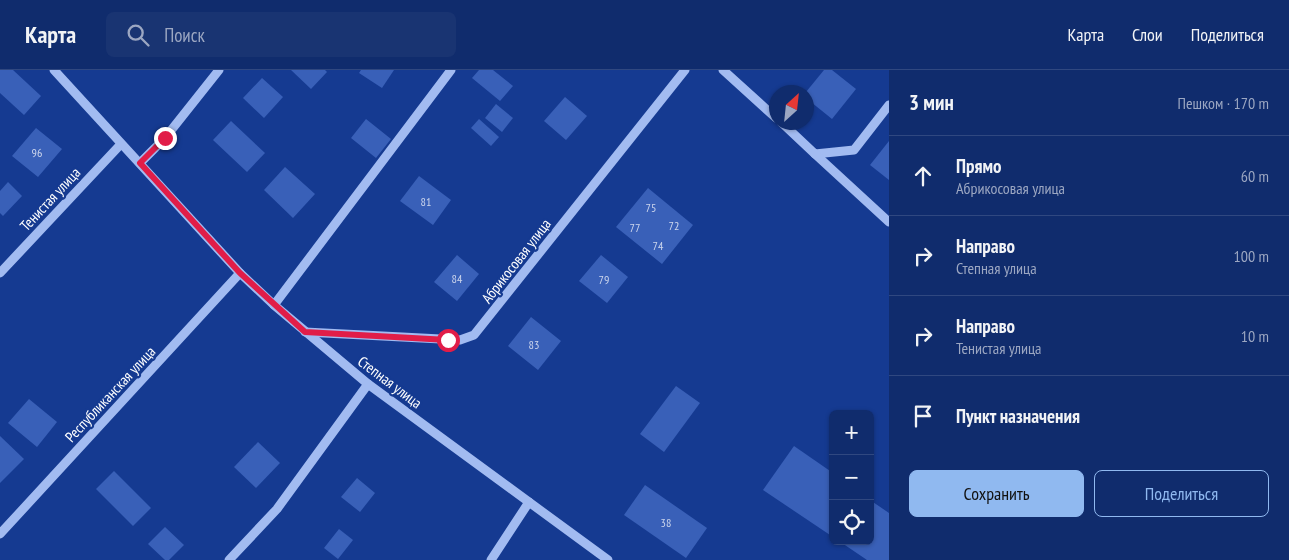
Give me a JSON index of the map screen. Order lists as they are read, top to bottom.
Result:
{
  "streets": {
    "street": [
      "Тенистая улица",
      "Абрикосовая улица",
      "Степная улица",
      "Республиканская улица"
    ]
  },
  "crossings": [
    ["Тенистая улица", "Степная улица"],
    ["Абрикосовая улица", "Степная улица"],
    ["Степная улица", "Республиканская улица"]
  ],
  "house_numbers": [
    "96",
    "81",
    "75",
    "72",
    "77",
    "74",
    "84",
    "79",
    "83",
    "38"
  ],
  "north": "top right",
  "page": {
    "header": "Карта",
    "search": "Поиск",
    "nav": ["Карта", "Слои", "Поделиться"],
    "heading": ["3 мин", "Пешком · 170 m"],
    "list": [
      ["Прямо", "Абрикосовая улица", "60 m"],
      ["Направо", "Степная улица", "100 m"],
      ["Направо", "Тенистая улица", "10 m"],
      "Пункт назначения"
    ],
    "map_buttons": ["+", "−"],
    "buttons": ["Сохранить", "Поделиться"]
  }
}
